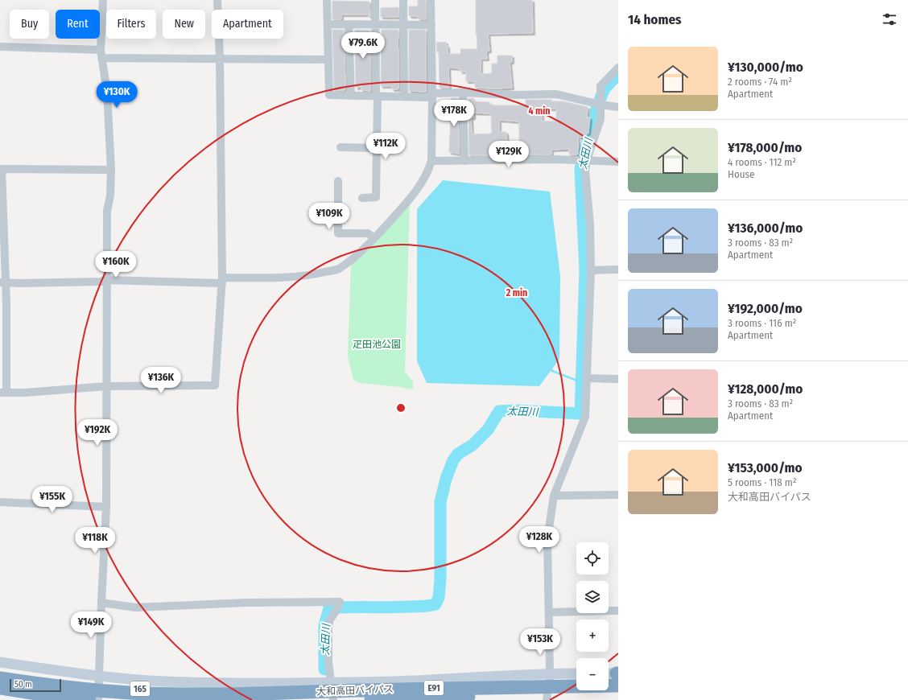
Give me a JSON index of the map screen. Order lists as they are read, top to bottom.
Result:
{
  "streets": {
    "highway": ["E91", "165", "大和高田バイパス"]
  },
  "crossings": [
    ["165", "大和高田バイパス"]
  ],
  "water": ["太田川"],
  "parks": ["疋田池公園"],
  "scale_bar": "50 m",
  "page": {
    "heading": "14 homes",
    "chip": [
      "Buy",
      "Rent",
      "Filters",
      "New",
      "Apartment"
    ],
    "price": [
      "¥79.6K",
      "¥130K",
      "¥178K",
      "¥112K",
      "¥129K",
      "¥109K",
      "¥160K",
      "¥136K",
      "¥192K",
      "¥155K",
      "¥128K",
      "¥118K",
      "¥149K",
      "¥153K"
    ],
    "list": [
      {
        "name": "¥130,000/mo",
        "note": "2 rooms · 74 m² · Apartment"
      },
      {
        "name": "¥178,000/mo",
        "note": "4 rooms · 112 m² · House"
      },
      {
        "name": "¥136,000/mo",
        "note": "3 rooms · 83 m² · Apartment"
      },
      {
        "name": "¥192,000/mo",
        "note": "3 rooms · 116 m² · Apartment"
      },
      {
        "name": "¥128,000/mo",
        "note": "3 rooms · 83 m² · Apartment"
      },
      {
        "name": "¥153,000/mo",
        "note": "5 rooms · 118 m² · 大和高田バイパス"
      }
    ],
    "map_buttons": ["+", "−"],
    "scale": "50 m"
  },
  "rings": ["4 min", "2 min"]
}
